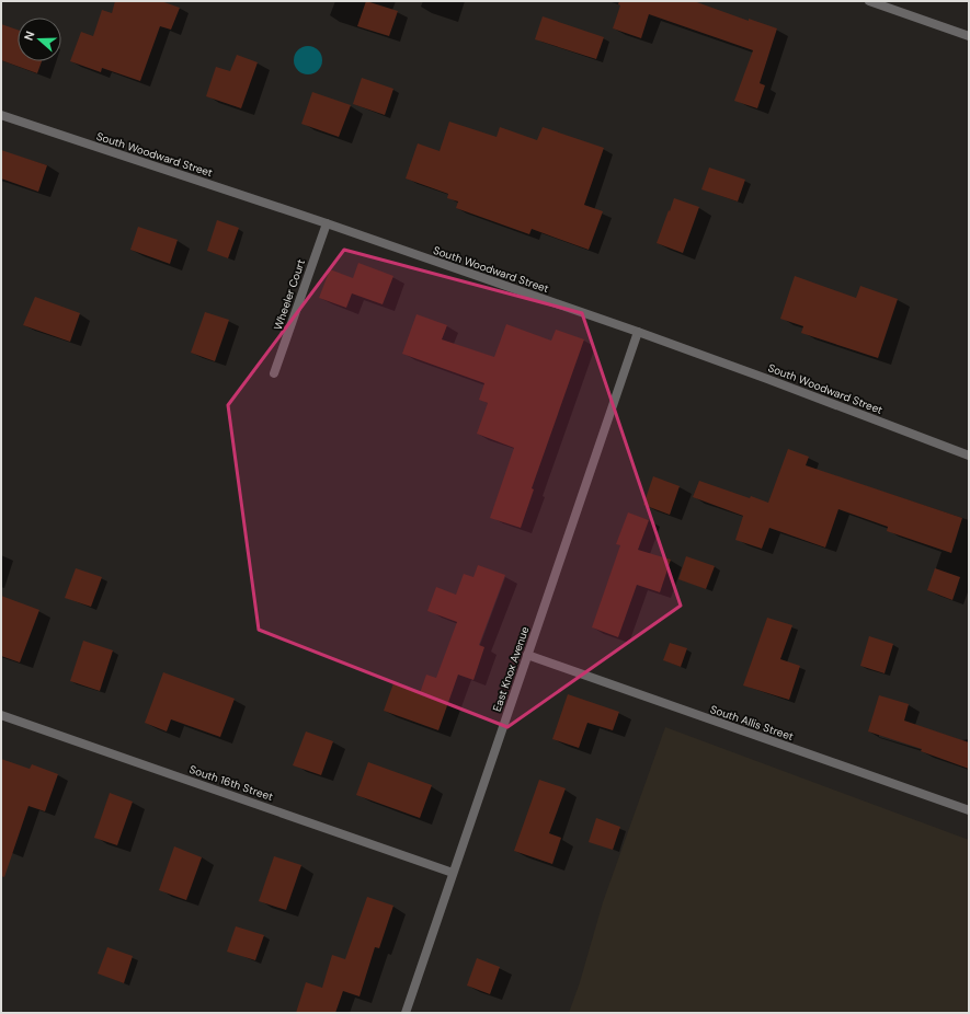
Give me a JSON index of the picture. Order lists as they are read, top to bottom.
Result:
{
  "streets": {
    "street": [
      "South Woodward Street",
      "Wheeler Court",
      "East Knox Avenue",
      "South Allis Street",
      "South 16th Street"
    ]
  },
  "crossings": [
    ["South Woodward Street", "Wheeler Court"],
    ["South Woodward Street", "East Knox Avenue"],
    ["East Knox Avenue", "South Allis Street"],
    ["East Knox Avenue", "South 16th Street"]
  ],
  "north": "left"
}
